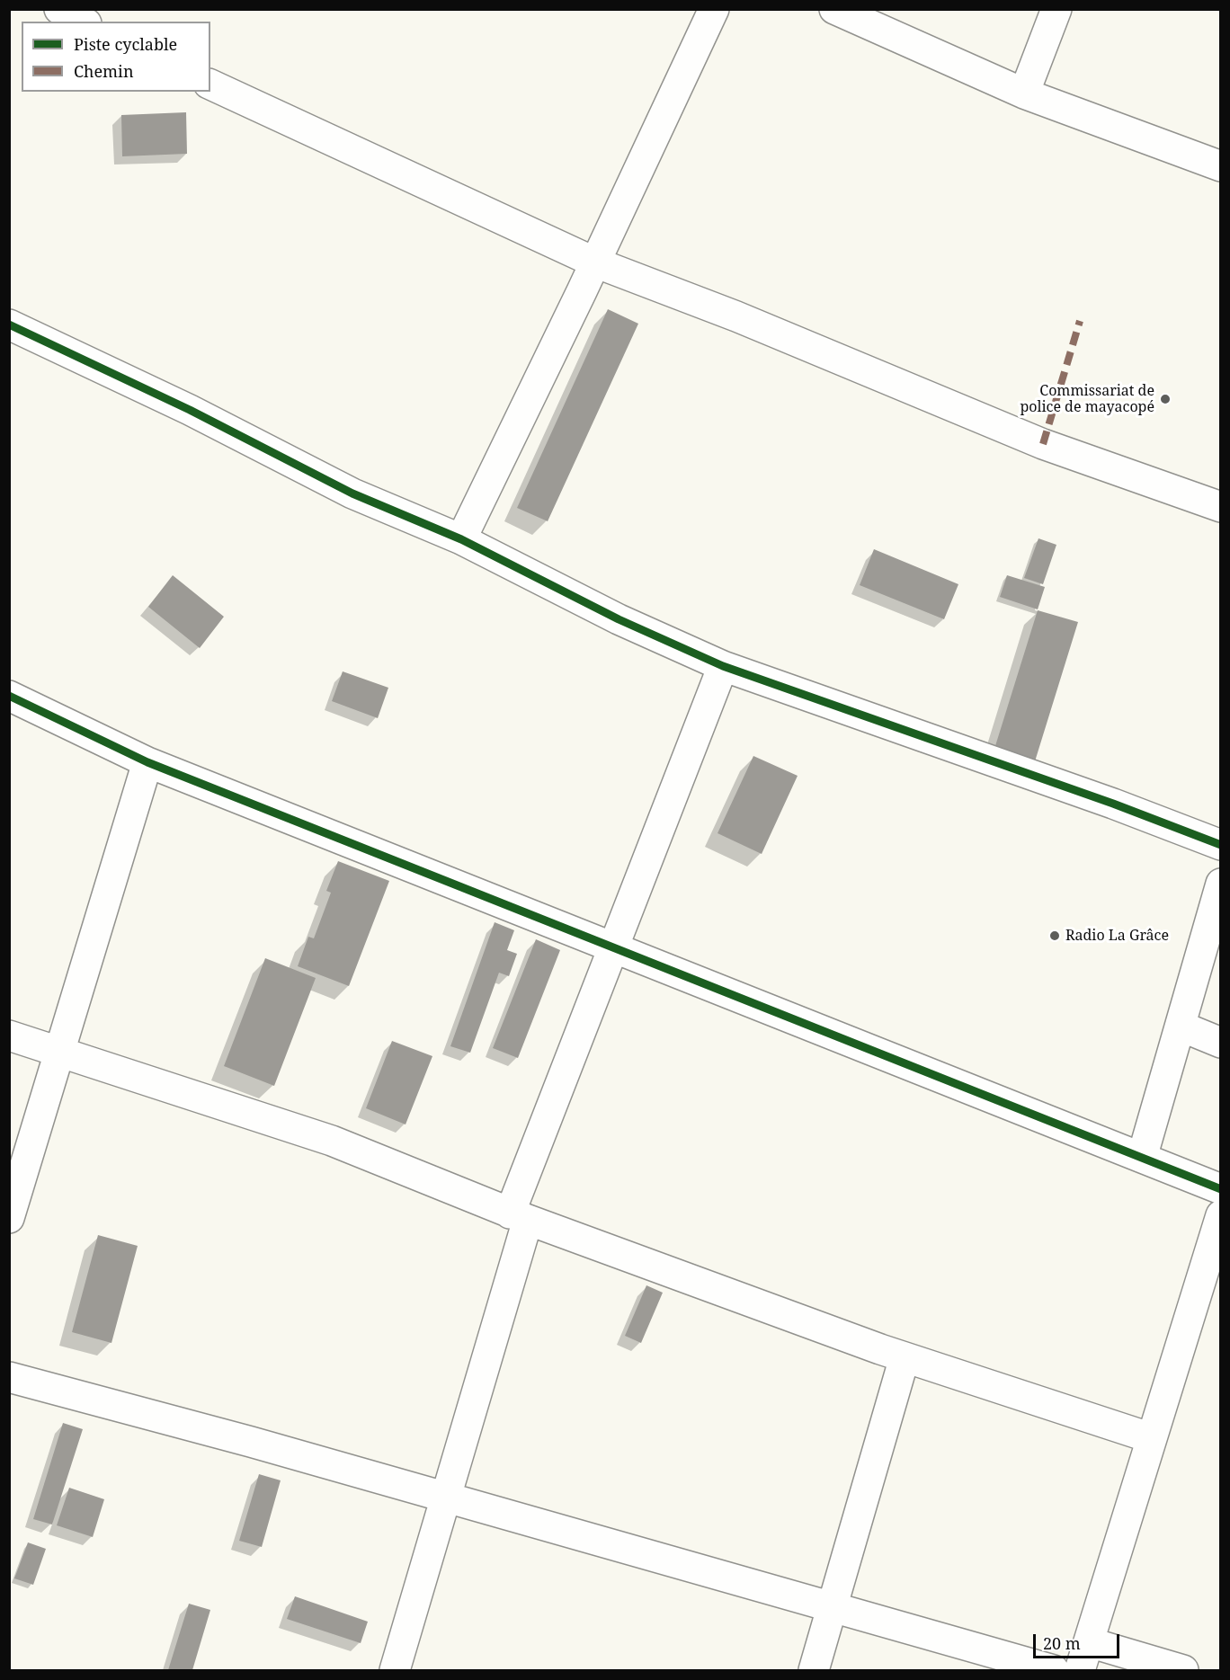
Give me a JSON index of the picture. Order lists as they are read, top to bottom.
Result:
{
  "places": ["Commissariat de police de mayacopé", "Radio La Grâce"],
  "legend": ["Piste cyclable", "Chemin"],
  "scale_bar": "20 m"
}
